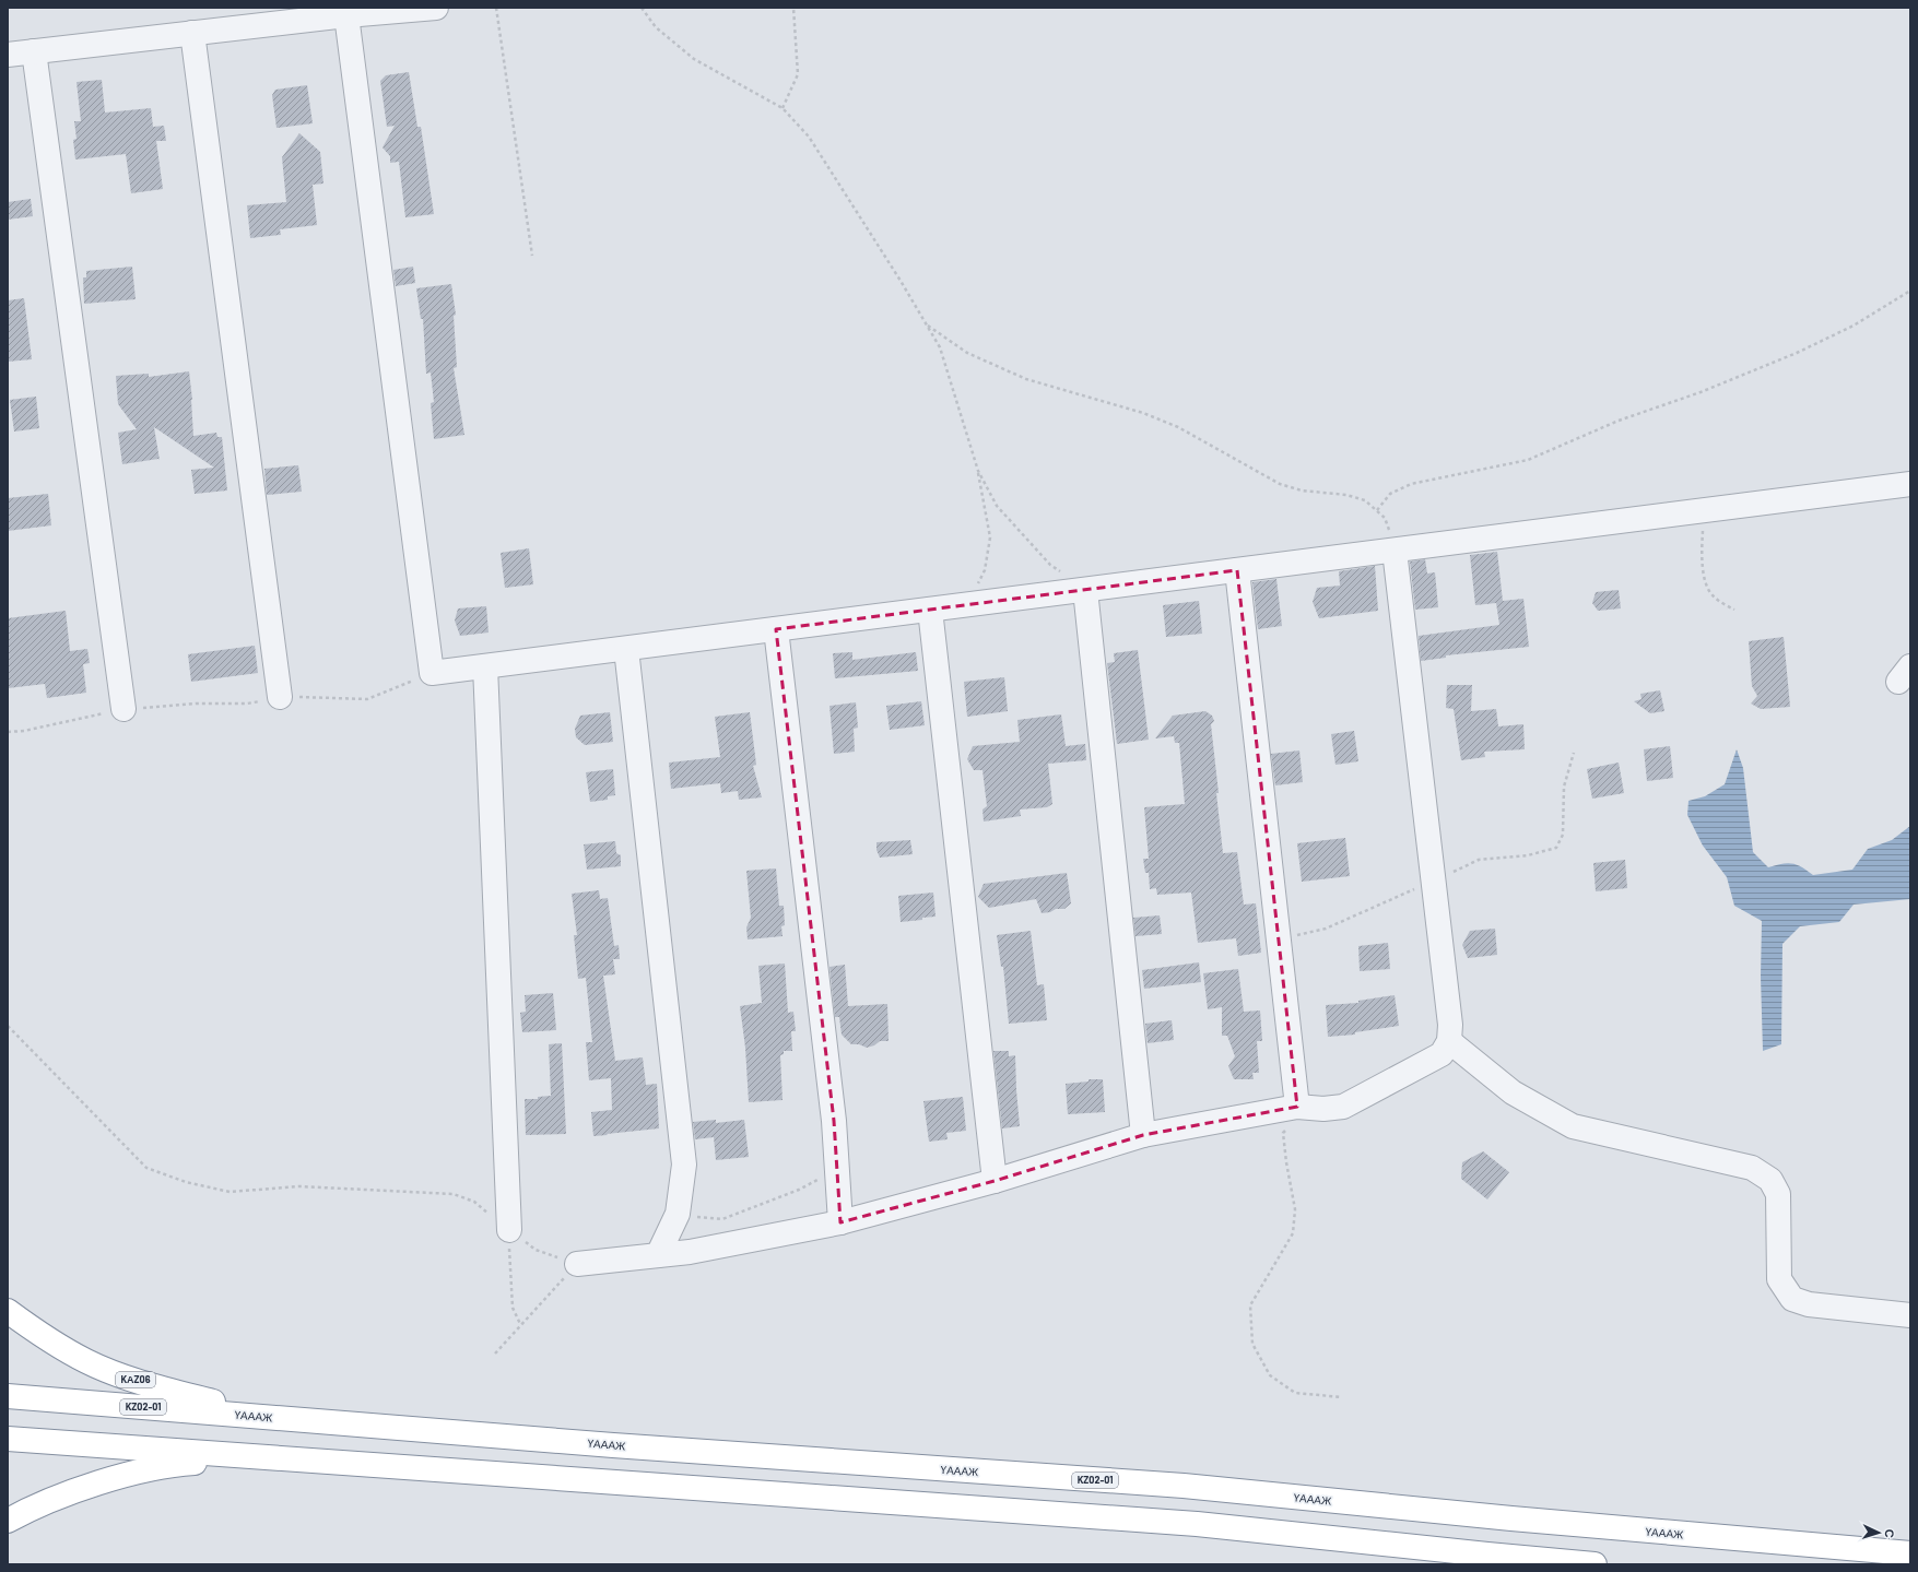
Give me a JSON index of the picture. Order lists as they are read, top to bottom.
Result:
{
  "streets": {
    "highway": ["KАZ06", "KZ02-01", "ҮАААЖ"]
  },
  "crossings": [
    ["KАZ06", "ҮАААЖ"]
  ],
  "north": "right"
}
